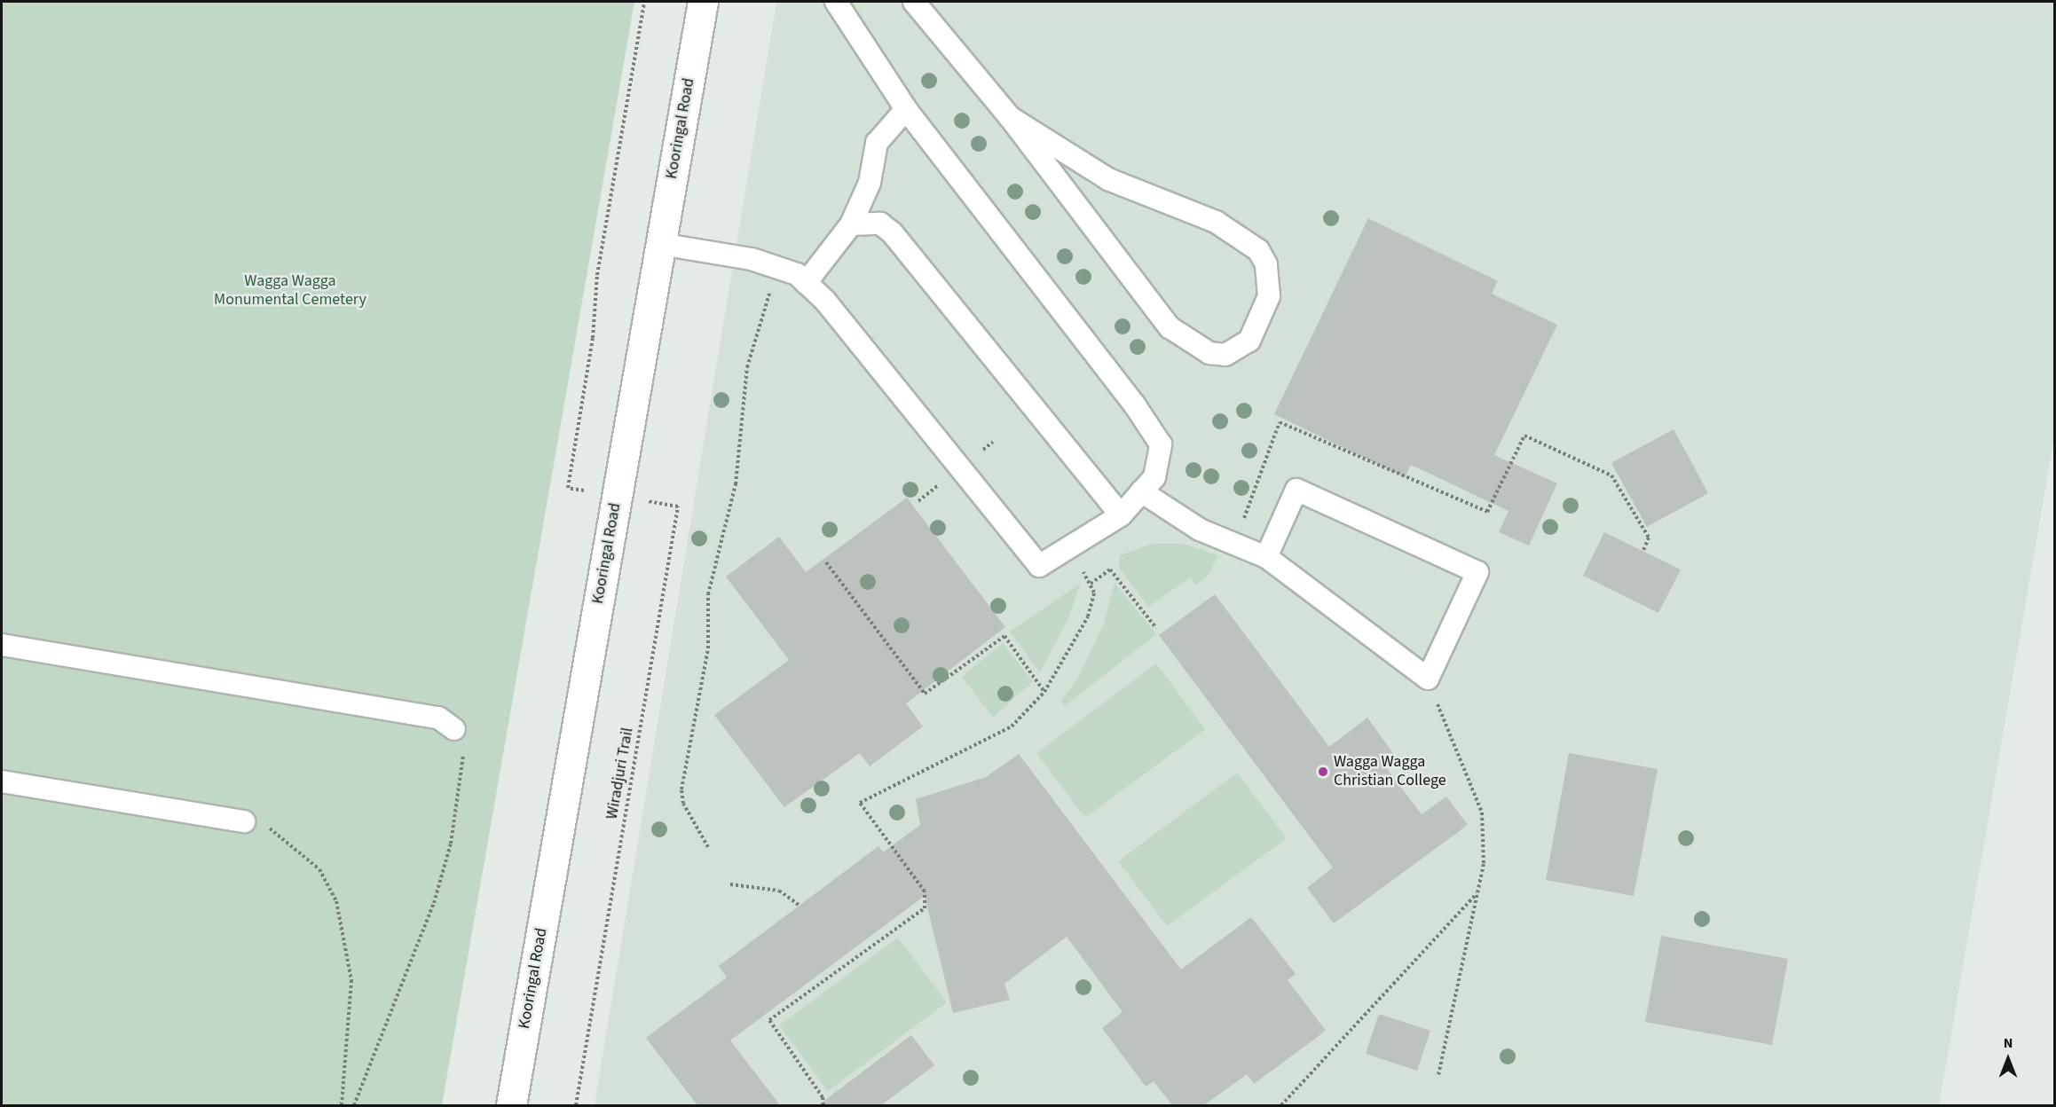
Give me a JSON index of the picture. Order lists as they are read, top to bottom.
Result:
{
  "streets": {
    "main road": ["Kooringal Road"],
    "path": ["Wiradjuri Trail"]
  },
  "crossings": [
    ["Kooringal Road", "Wiradjuri Trail"]
  ],
  "parks": ["Wagga Wagga Monumental Cemetery"],
  "places": ["Wagga Wagga Christian College"],
  "north": "top"
}
